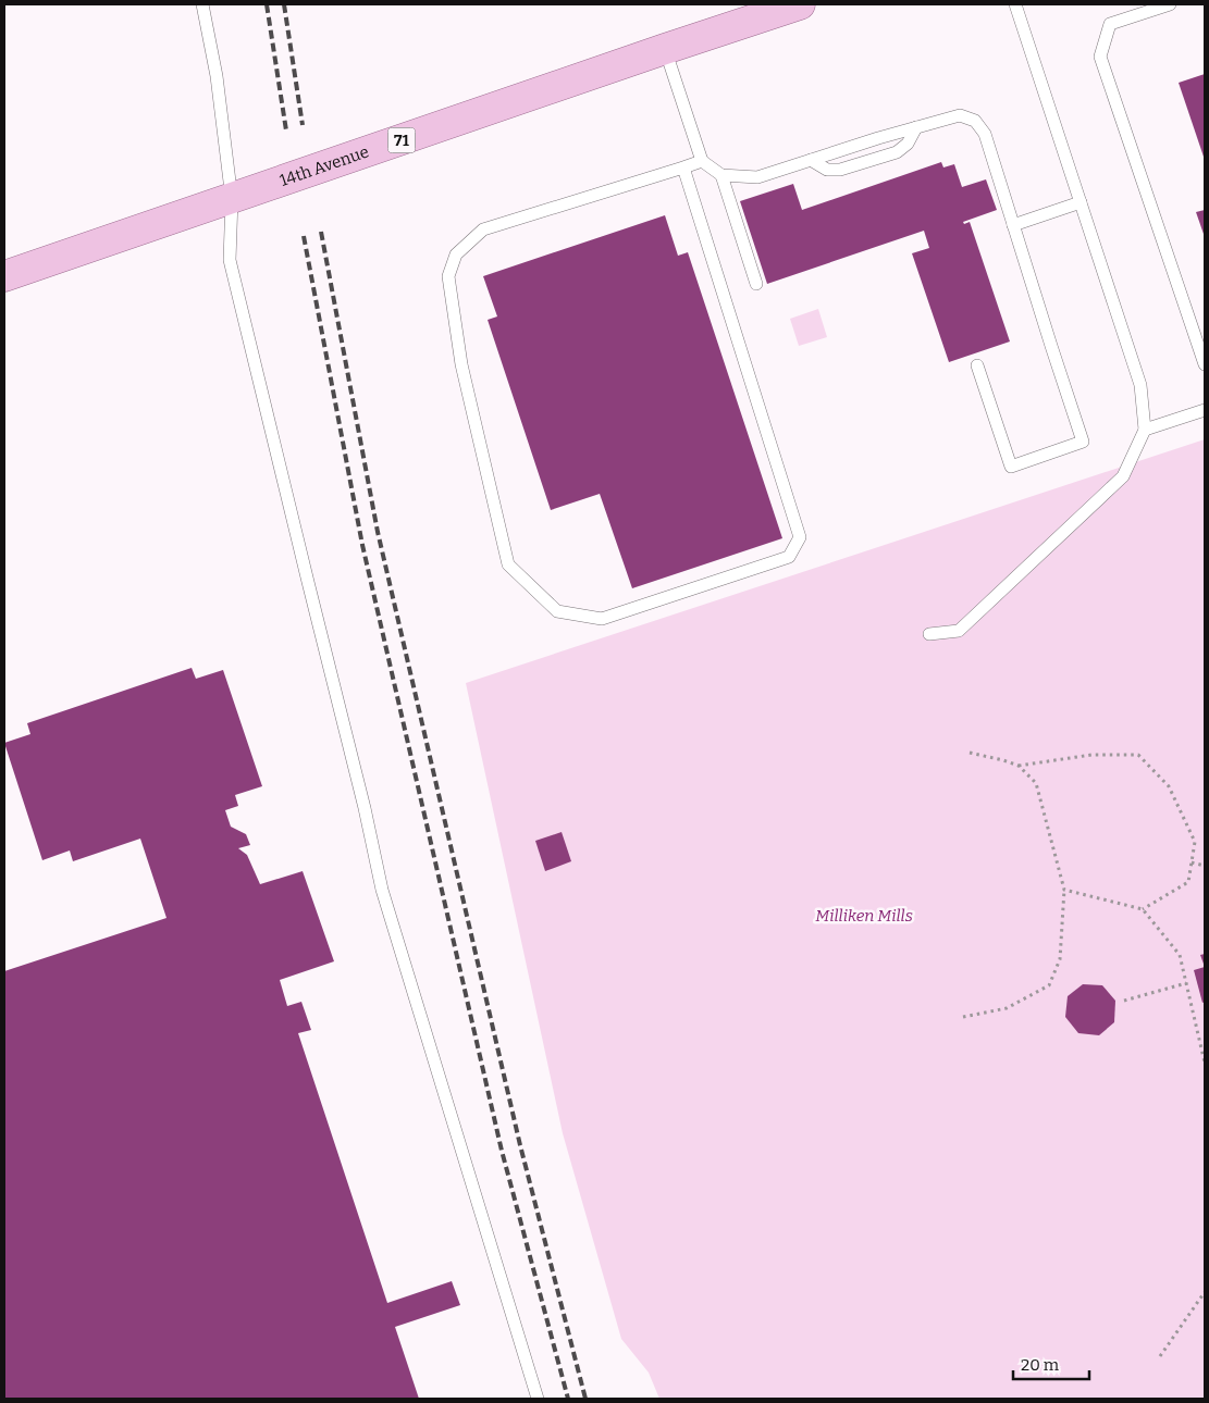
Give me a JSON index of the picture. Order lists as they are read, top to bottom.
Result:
{
  "streets": {
    "main road": ["71", "14th Avenue"]
  },
  "parks": ["Milliken Mills"],
  "scale_bar": "20 m"
}
